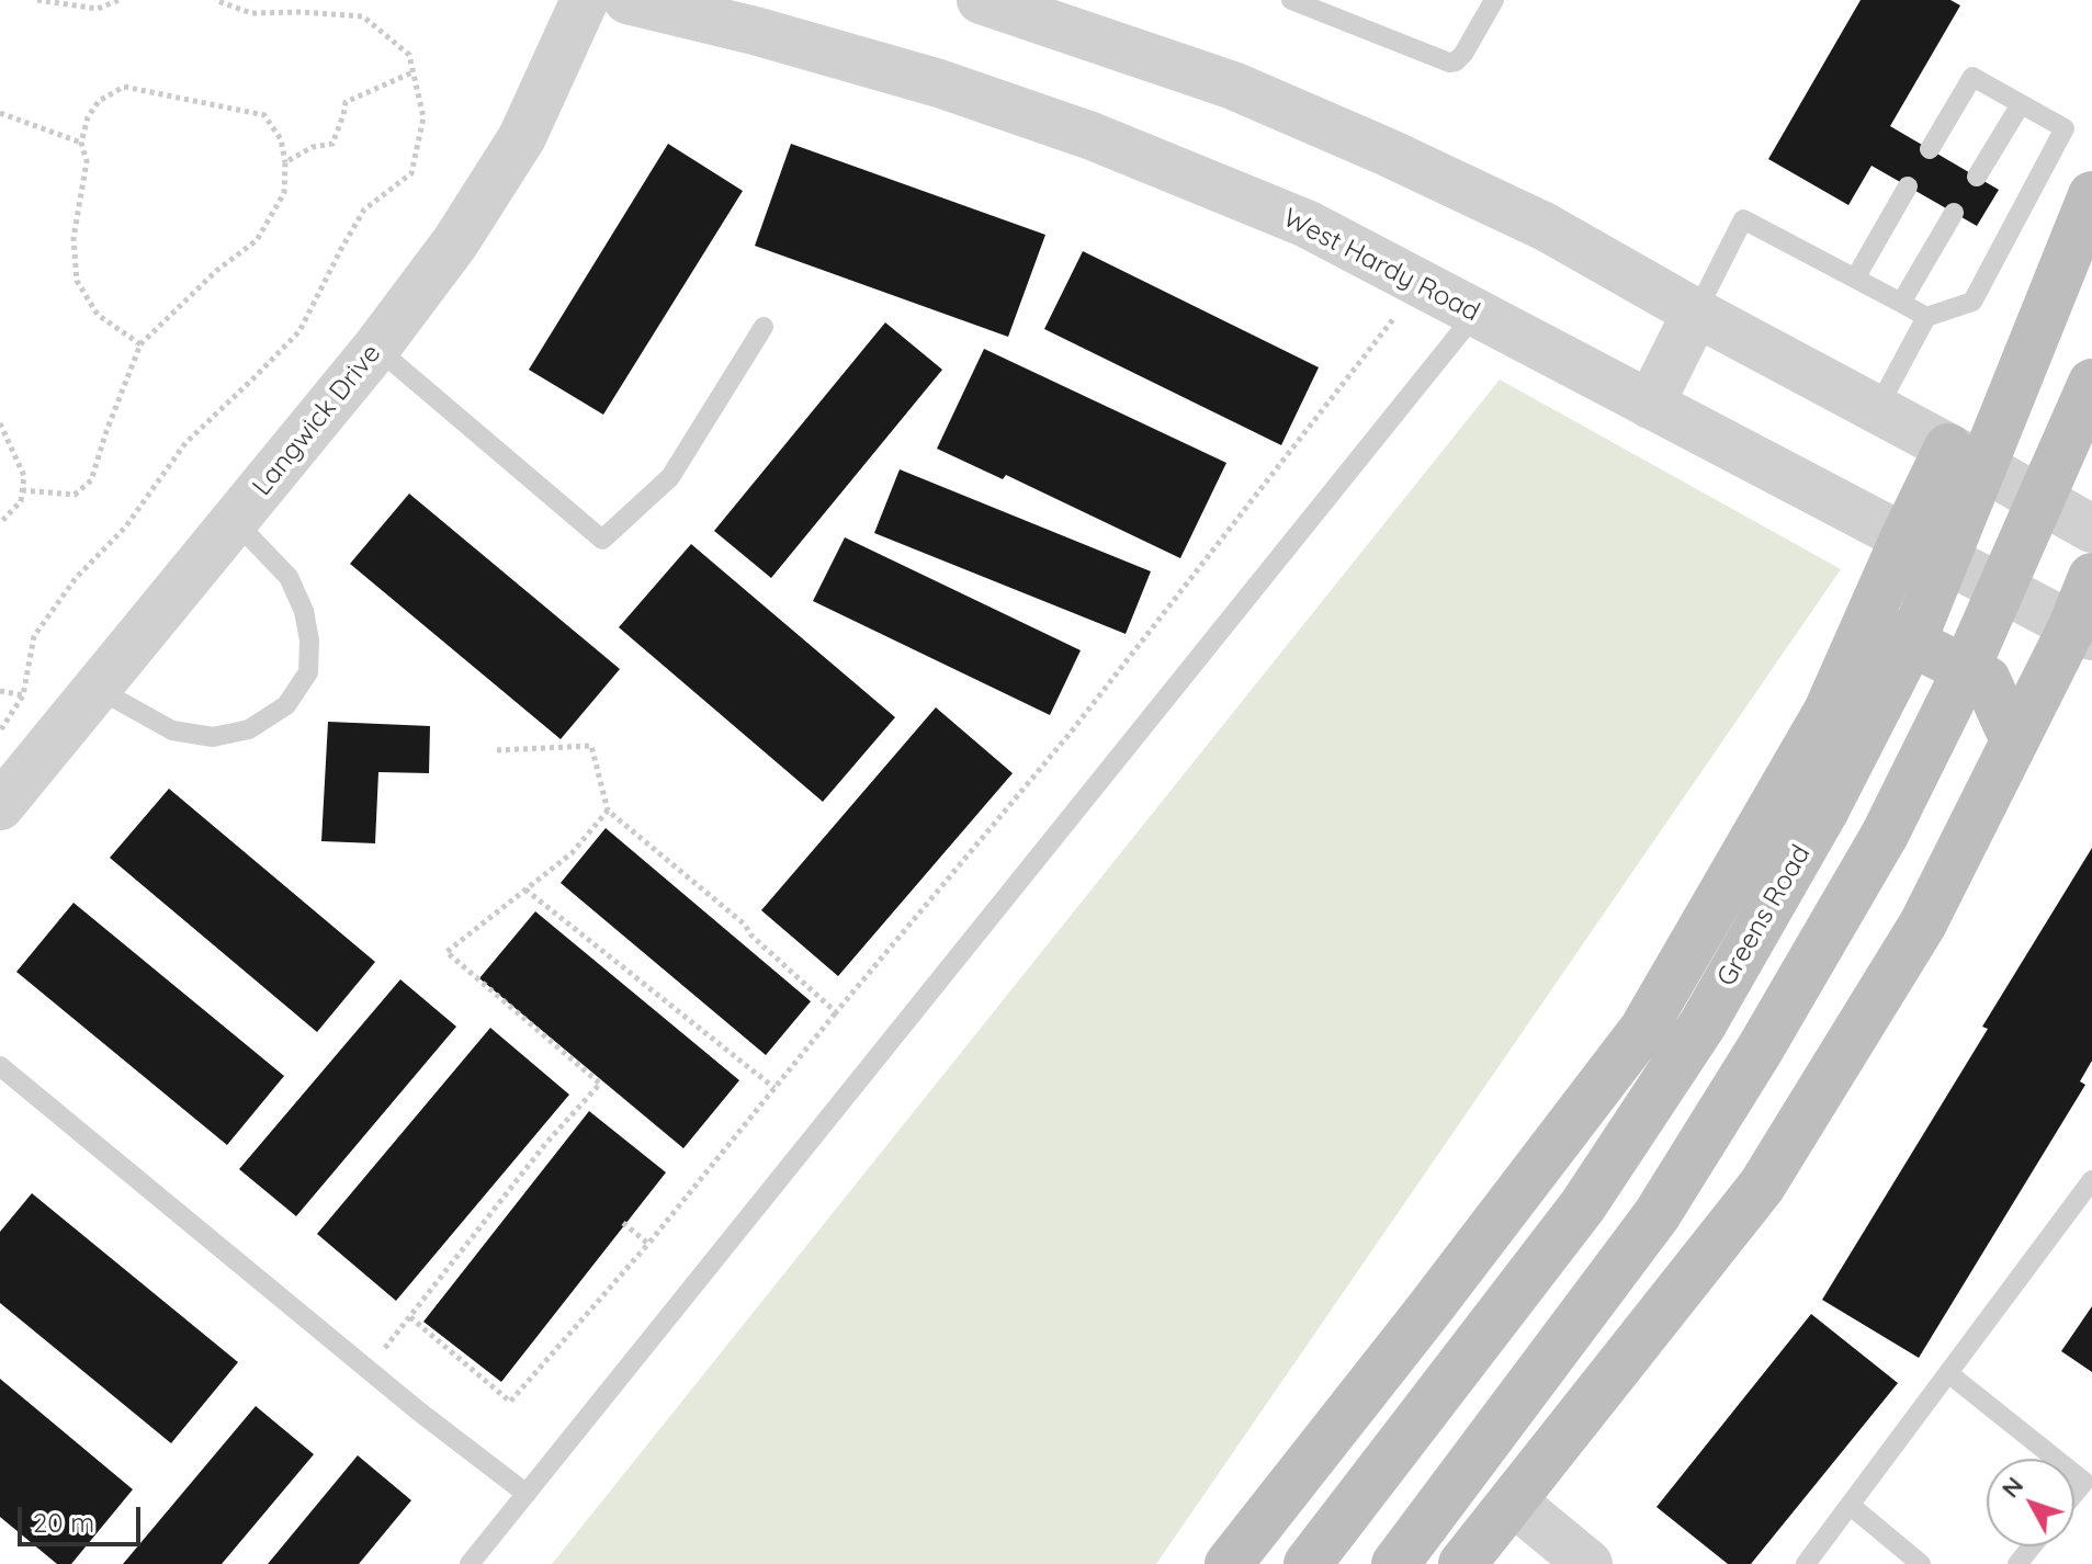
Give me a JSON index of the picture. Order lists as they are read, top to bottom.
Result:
{
  "streets": {
    "main road": ["Greens Road"],
    "street": ["West Hardy Road", "Langwick Drive"]
  },
  "scale_bar": "20 m",
  "north": "top left"
}
